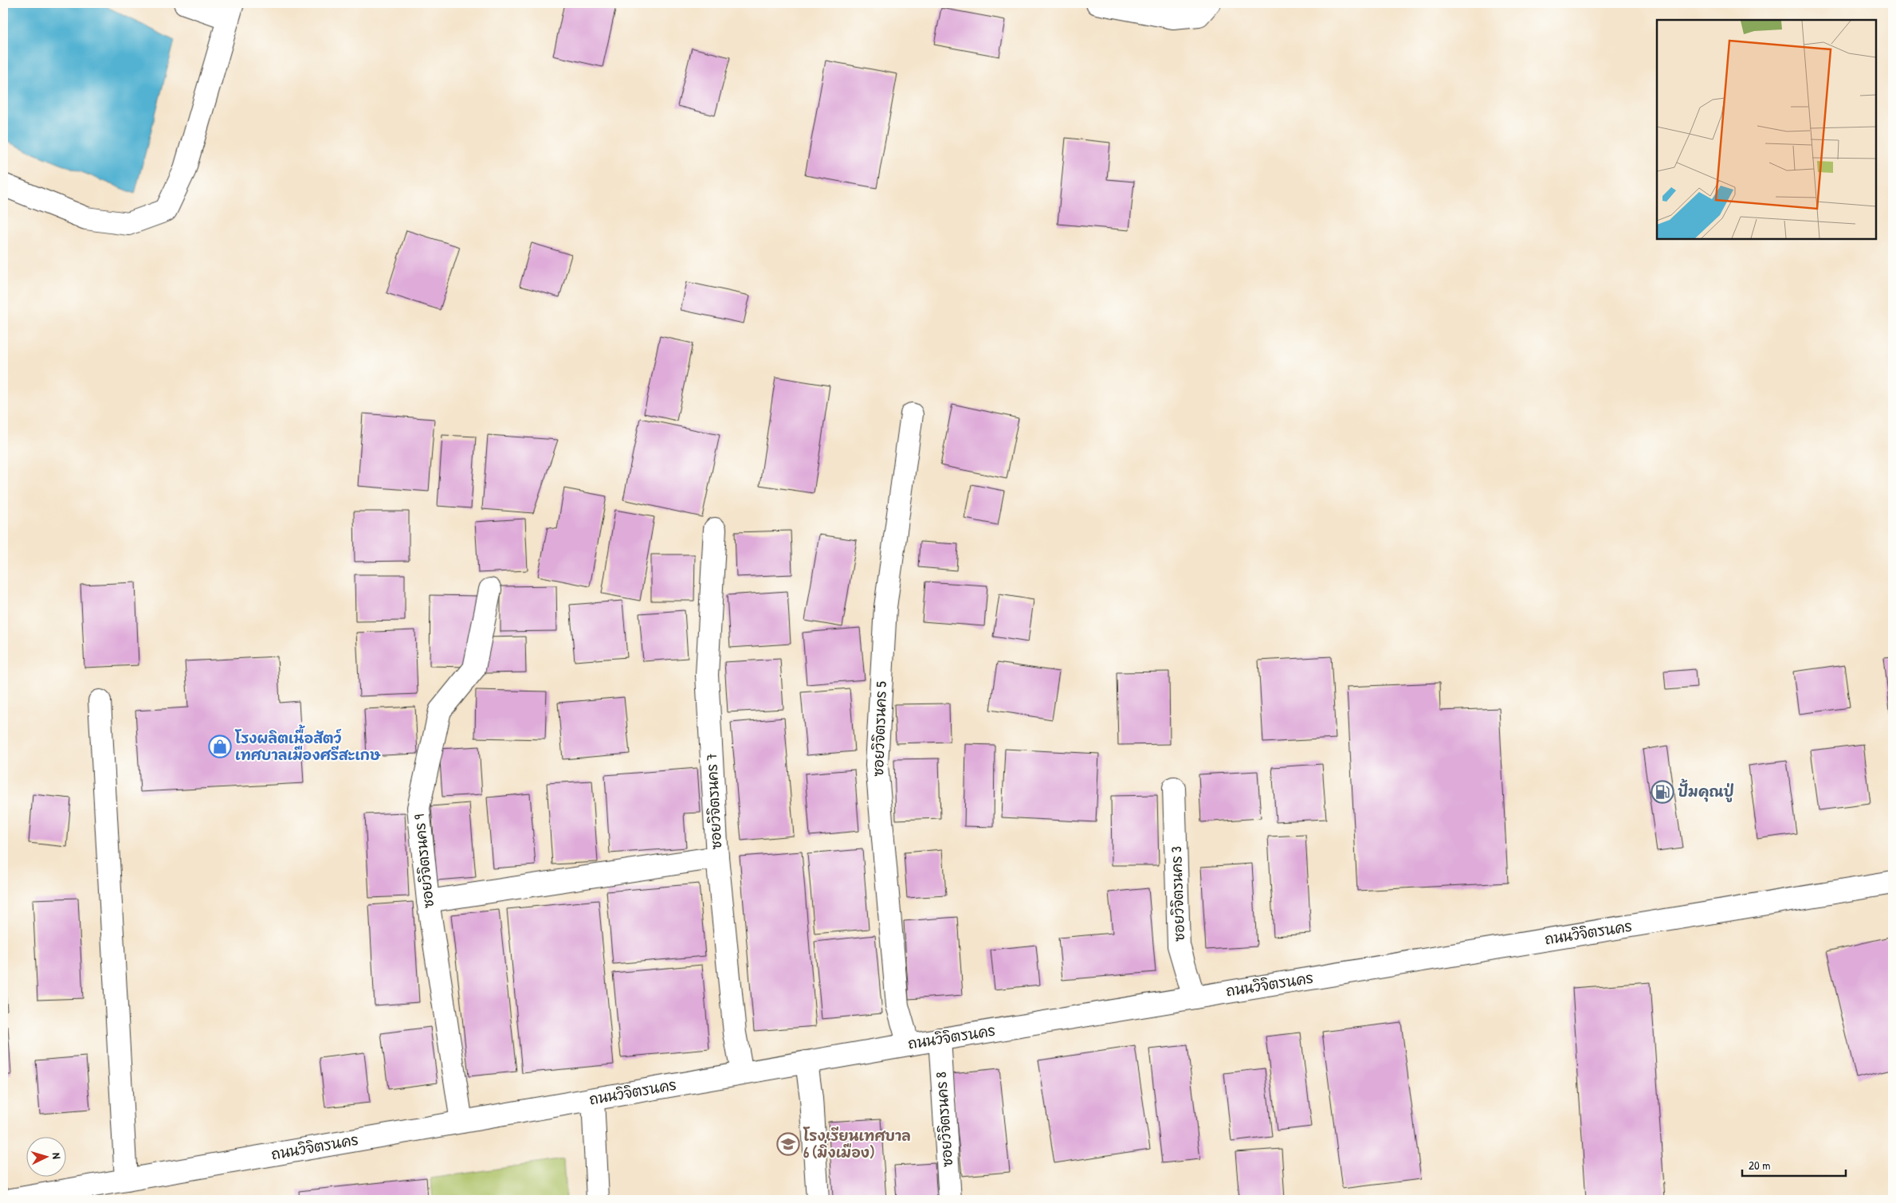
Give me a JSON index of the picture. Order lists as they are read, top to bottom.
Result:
{
  "streets": {
    "street": [
      "ซอยวิจิตรนคร 5",
      "ซอยวิจิตรนคร 7",
      "ซอยวิจิตรนคร 9",
      "ซอยวิจิตรนคร 3",
      "ถนนวิจิตรนคร",
      "ซอยวิจิตรนคร 8"
    ]
  },
  "crossings": [
    ["ซอยวิจิตรนคร 5", "ถนนวิจิตรนคร"],
    ["ซอยวิจิตรนคร 7", "ถนนวิจิตรนคร"],
    ["ซอยวิจิตรนคร 9", "ถนนวิจิตรนคร"],
    ["ซอยวิจิตรนคร 3", "ถนนวิจิตรนคร"],
    ["ถนนวิจิตรนคร", "ซอยวิจิตรนคร 8"]
  ],
  "places": {
    "shop": ["โรงผลิตเนื้อสัตว์ เทศบาลเมืองศรีสะเกษ"],
    "fuel station": ["ปั้มคุณปู่"],
    "school or university": ["โรงเรียนเทศบาล 6 (มิ่งเมือง)"]
  },
  "scale_bar": "20 m",
  "north": "right"
}
